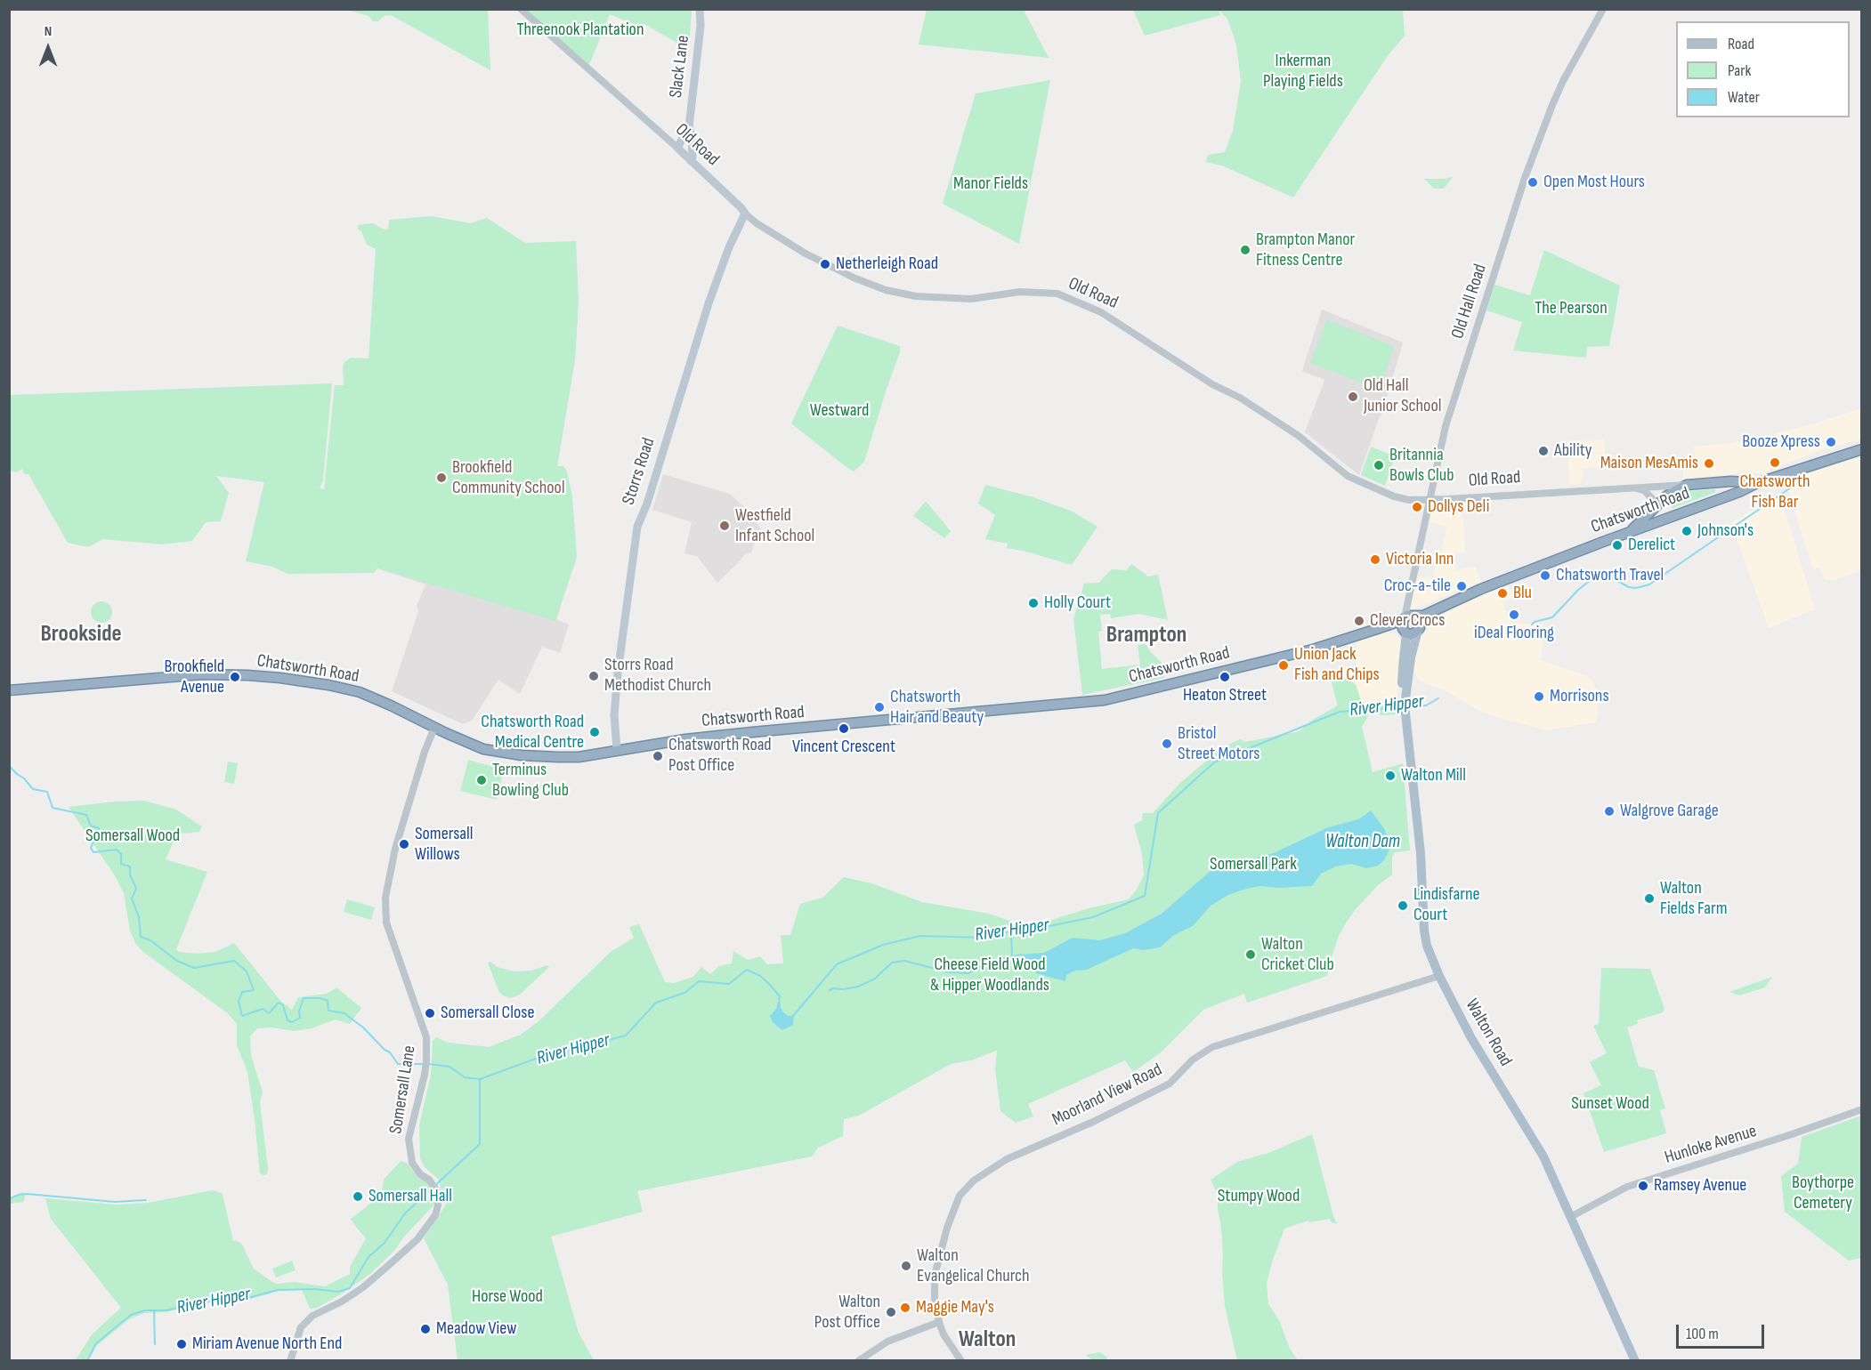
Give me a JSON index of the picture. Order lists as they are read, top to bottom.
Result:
{
  "streets": {
    "highway": ["Chatsworth Road"],
    "main road": [
      "Slack Lane",
      "Old Road",
      "Storrs Road",
      "Walton Road"
    ],
    "street": [
      "Old Hall Road",
      "Somersall Lane",
      "Moorland View Road",
      "Hunloke Avenue"
    ]
  },
  "crossings": [
    ["Slack Lane", "Old Road"],
    ["Old Road", "Old Hall Road"],
    ["Old Road", "Storrs Road"],
    ["Old Hall Road", "Chatsworth Road"],
    ["Old Hall Road", "Walton Road"],
    ["Storrs Road", "Chatsworth Road"],
    ["Chatsworth Road", "Walton Road"],
    ["Chatsworth Road", "Somersall Lane"],
    ["Walton Road", "Moorland View Road"],
    ["Walton Road", "Hunloke Avenue"]
  ],
  "districts": ["Brookside", "Brampton", "Walton"],
  "water": ["River Hipper", "Walton Dam"],
  "parks": [
    "Threenook Plantation",
    "Inkerman Playing Fields",
    "Manor Fields",
    "The Pearson",
    "Westward",
    "Somersall Wood",
    "Somersall Park",
    "Cheese Field Wood & Hipper Woodlands",
    "Sunset Wood",
    "Boythorpe Cemetery",
    "Stumpy Wood",
    "Horse Wood"
  ],
  "places": [
    "Open Most Hours",
    "Brampton Manor Fitness Centre",
    "Netherleigh Road",
    "Old Hall Junior School",
    "Booze Xpress",
    "Ability",
    "Chatsworth Fish Bar",
    "Maison MesAmis",
    "Britannia Bowls Club",
    "Brookfield Community School",
    "Dollys Deli",
    "Westfield Infant School",
    "Johnson's",
    "Derelict",
    "Victoria Inn",
    "Chatsworth Travel",
    "Croc-a-tile",
    "Blu",
    "Holly Court",
    "iDeal Flooring",
    "Clever Crocs",
    "Union Jack Fish and Chips",
    "Storrs Road Methodist Church",
    "Brookfield Avenue",
    "Heaton Street",
    "Morrisons",
    "Chatsworth Hair and Beauty",
    "Vincent Crescent",
    "Chatsworth Road Medical Centre",
    "Bristol Street Motors",
    "Chatsworth Road Post Office",
    "Walton Mill",
    "Terminus Bowling Club",
    "Walgrove Garage",
    "Somersall Willows",
    "Walton Fields Farm",
    "Lindisfarne Court",
    "Walton Cricket Club",
    "Somersall Close",
    "Ramsey Avenue",
    "Somersall Hall",
    "Walton Evangelical Church",
    "Maggie May's",
    "Walton Post Office",
    "Meadow View",
    "Miriam Avenue North End"
  ],
  "legend": ["Road", "Park", "Water"],
  "scale_bar": "100 m",
  "north": "top"
}
